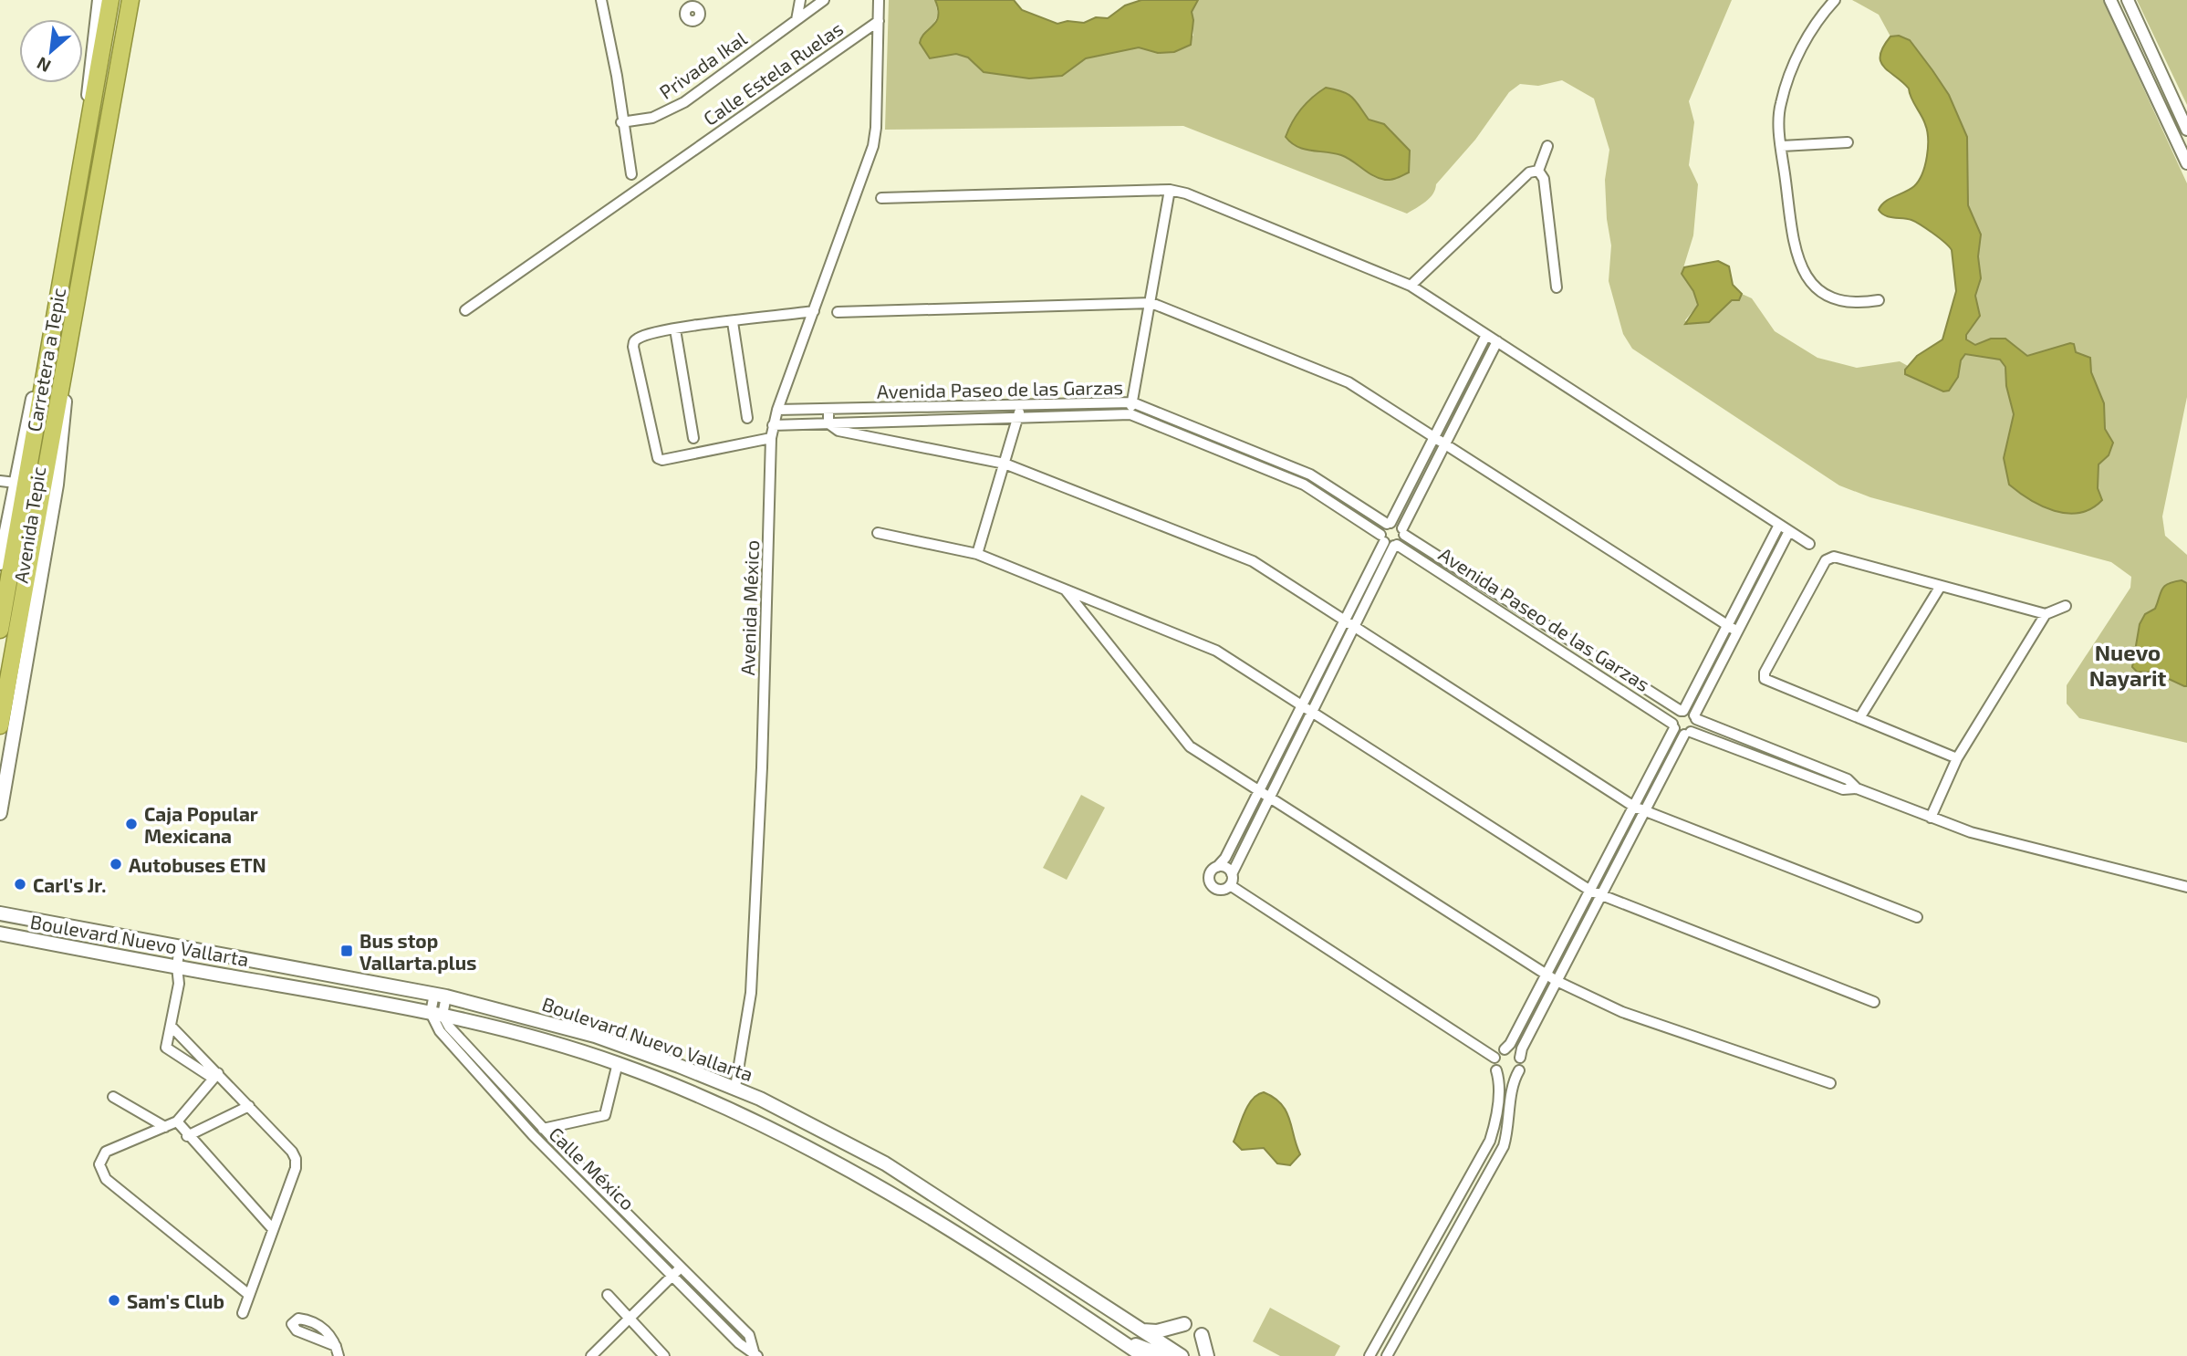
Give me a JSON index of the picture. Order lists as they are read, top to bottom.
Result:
{
  "streets": {
    "highway": ["Carretera a Tepic"],
    "main road": ["Avenida Tepic", "Boulevard Nuevo Vallarta"],
    "street": [
      "Privada Ikal",
      "Calle Estela Ruelas",
      "Avenida Paseo de las Garzas",
      "Avenida México",
      "Calle México"
    ]
  },
  "crossings": [
    ["Calle Estela Ruelas", "Avenida México"],
    ["Carretera a Tepic", "Avenida Tepic"],
    ["Avenida Paseo de las Garzas", "Avenida México"],
    ["Avenida México", "Boulevard Nuevo Vallarta"],
    ["Boulevard Nuevo Vallarta", "Calle México"]
  ],
  "districts": ["Nuevo Nayarit"],
  "places": {
    "other": [
      "Caja Popular Mexicana",
      "Autobuses ETN",
      "Carl's Jr.",
      "Sam's Club"
    ],
    "transit": ["Bus stop Vallarta.plus"]
  },
  "north": "bottom left"
}
